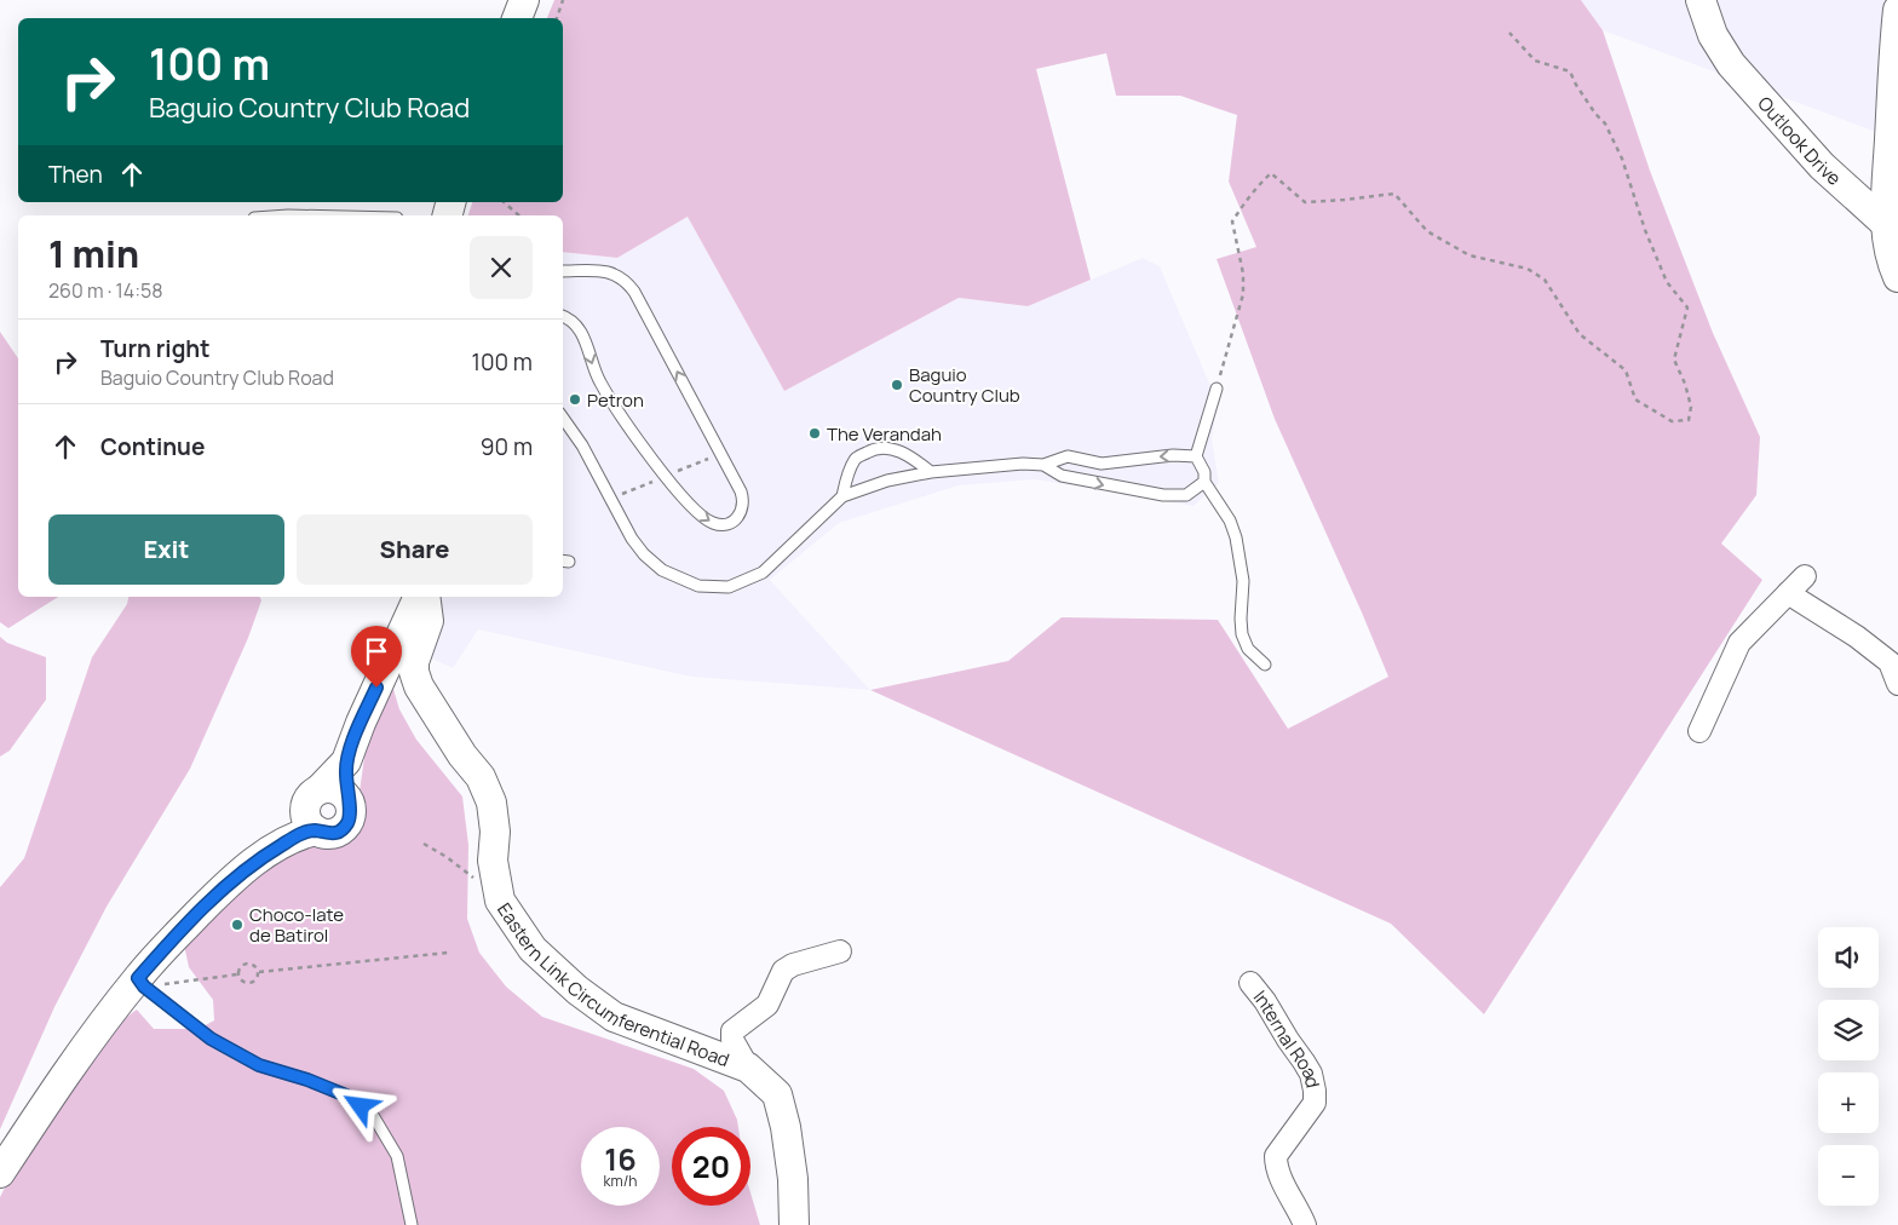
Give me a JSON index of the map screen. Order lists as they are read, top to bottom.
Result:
{
  "streets": {
    "street": ["Outlook Drive", "Eastern Link Circumferential Road", "Internal Road"]
  },
  "places": [
    "Baguio Country Club",
    "Petron",
    "The Verandah",
    "Choco-late de Batirol"
  ],
  "page": {
    "turn": ["100 m", "Baguio Country Club Road"],
    "then": "Then",
    "heading": ["1 min", "260 m · 14:58"],
    "list": [
      {
        "name": "Turn right",
        "note": "Baguio Country Club Road",
        "value": "100 m"
      },
      {
        "name": "Continue",
        "value": "90 m"
      }
    ],
    "buttons": ["Exit", "Share"],
    "map_buttons": ["+", "−"],
    "speed": "16 km/h",
    "limit": "20"
  }
}
